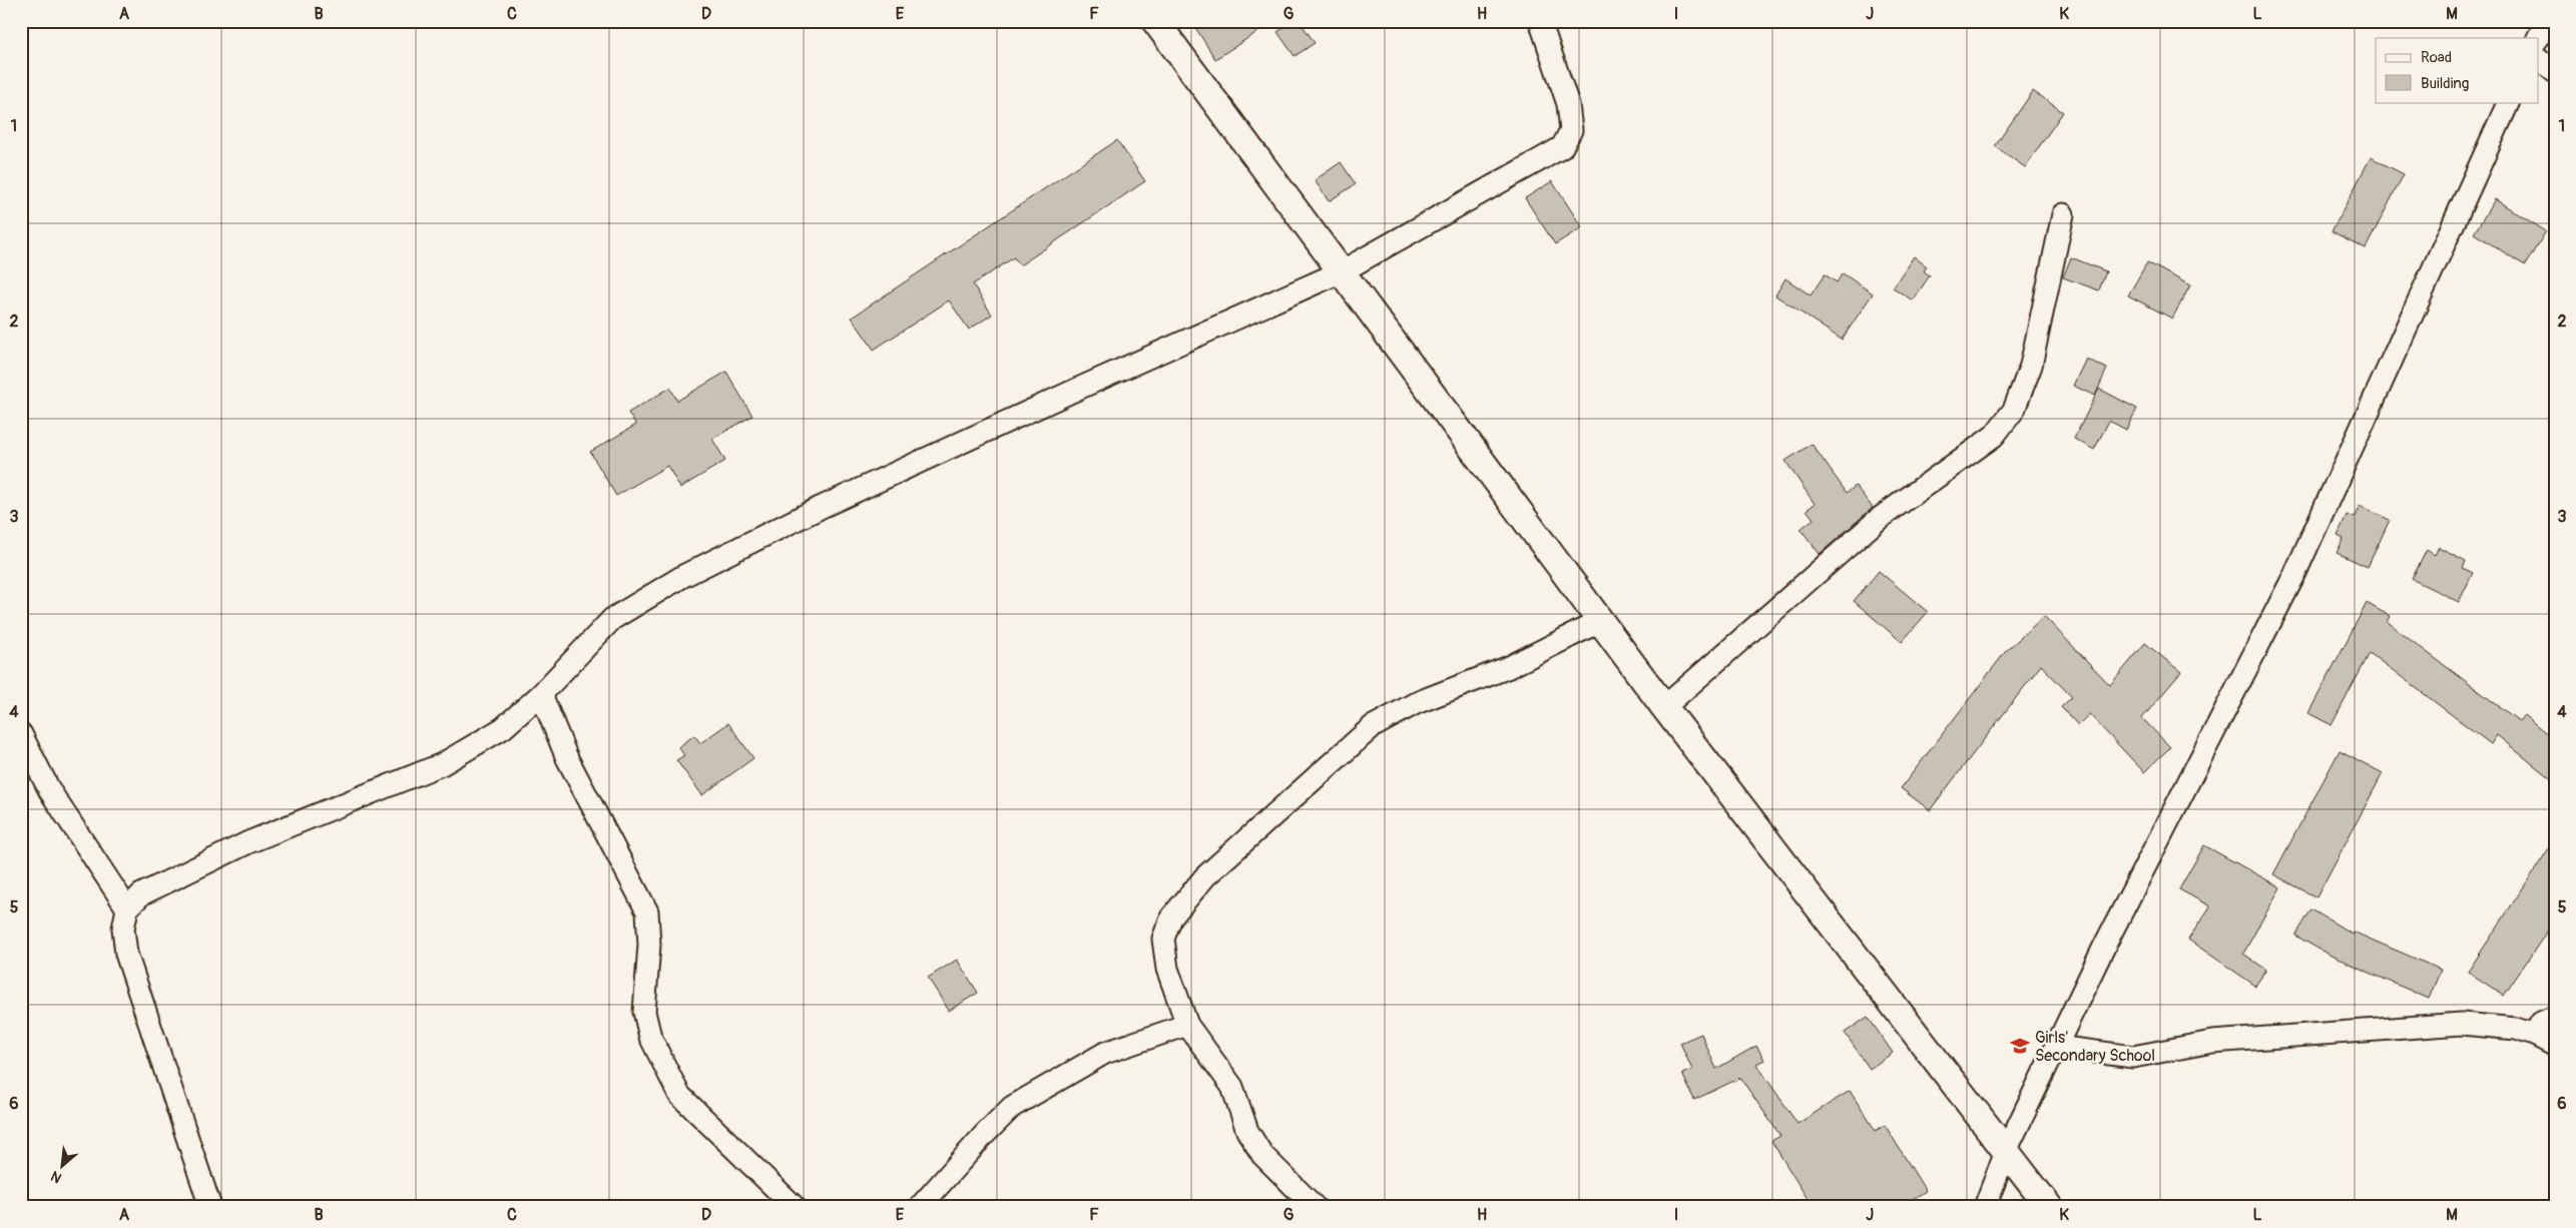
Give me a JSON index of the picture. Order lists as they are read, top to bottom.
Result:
{
  "places": {
    "school or university": ["Girls' Secondary School"]
  },
  "legend": ["Road", "Building"],
  "north": "bottom left",
  "grid": {
    "columns": [
      "A",
      "B",
      "C",
      "D",
      "E",
      "F",
      "G",
      "H",
      "I",
      "J",
      "K",
      "L",
      "M"
    ],
    "rows": [
      "1",
      "2",
      "3",
      "4",
      "5",
      "6"
    ]
  }
}
